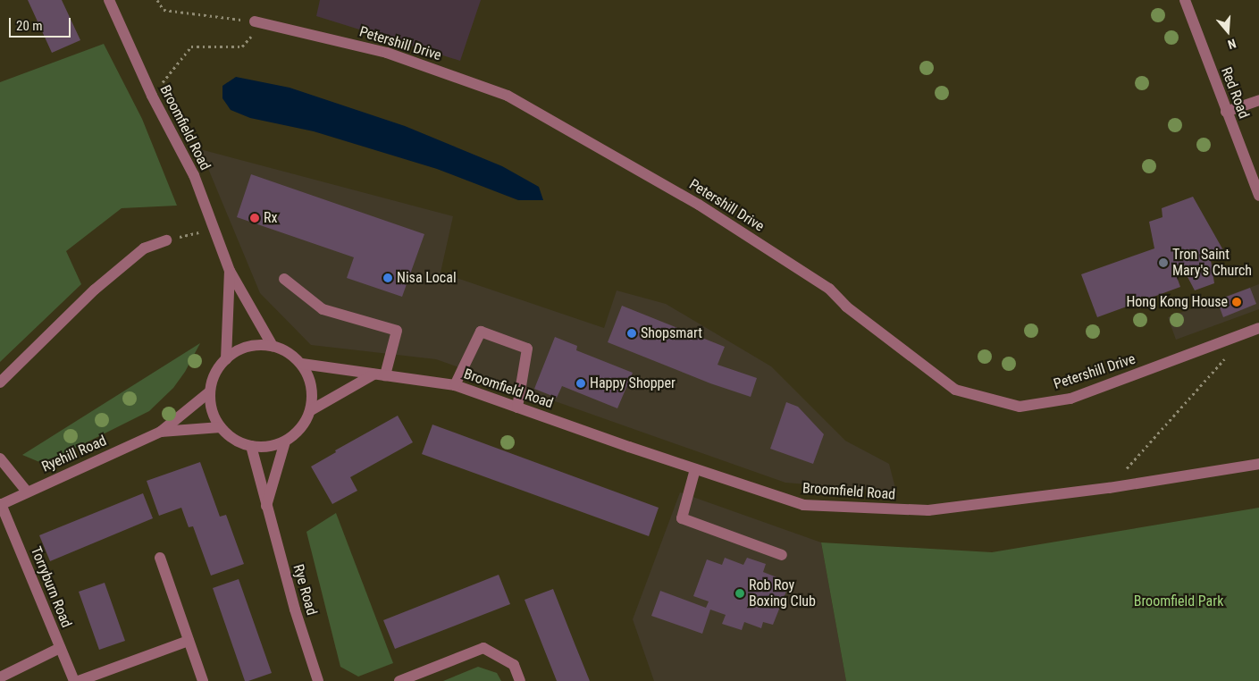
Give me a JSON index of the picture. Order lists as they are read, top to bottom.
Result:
{
  "streets": {
    "street": [
      "Petershill Drive",
      "Red Road",
      "Broomfield Road",
      "Ryehill Road",
      "Torryburn Road",
      "Rye Road"
    ]
  },
  "crossings": [
    ["Broomfield Road", "Ryehill Road"],
    ["Broomfield Road", "Rye Road"],
    ["Ryehill Road", "Torryburn Road"],
    ["Ryehill Road", "Rye Road"]
  ],
  "parks": ["Broomfield Park"],
  "places": [
    "Rx",
    "Tron Saint Mary's Church",
    "Nisa Local",
    "Hong Kong House",
    "Shopsmart",
    "Happy Shopper",
    "Rob Roy Boxing Club"
  ],
  "scale_bar": "20 m",
  "north": "bottom"
}
